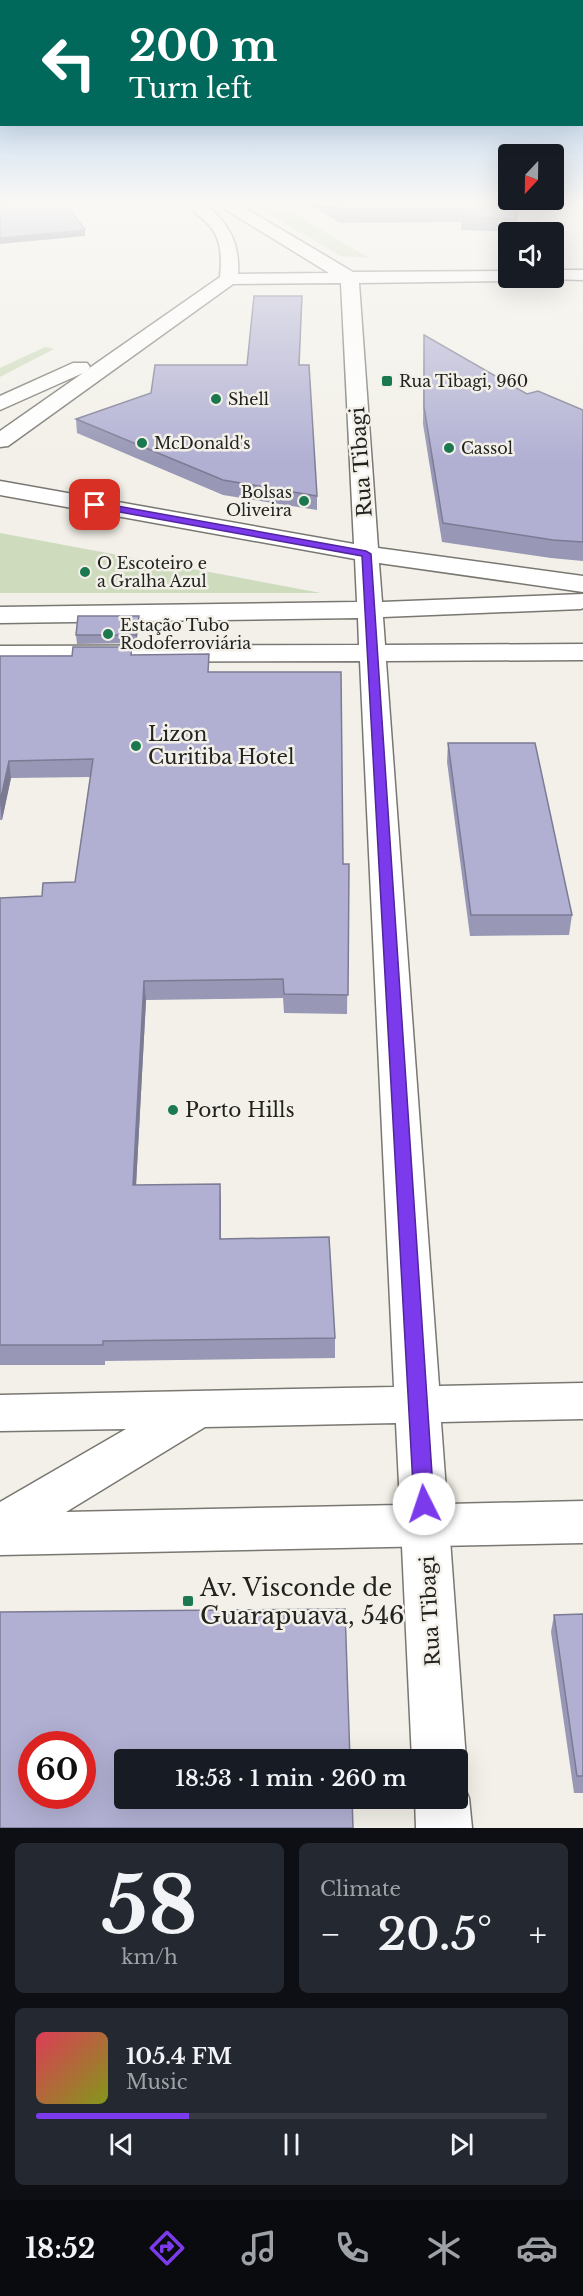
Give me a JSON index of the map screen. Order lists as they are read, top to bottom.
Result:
{
  "streets": {
    "main road": ["Rua Tibagi"]
  },
  "places": {
    "transit": ["Rua Tibagi, 960", "Av. Visconde de Guarapuava, 546"],
    "other": [
      "Shell",
      "McDonald's",
      "Cassol",
      "Bolsas Oliveira",
      "O Escoteiro e a Gralha Azul",
      "Estação Tubo Rodoferroviária",
      "Lizon Curitiba Hotel",
      "Porto Hills"
    ]
  },
  "north": "bottom",
  "page": {
    "turn": ["200 m", "Turn left"],
    "limit": "60",
    "trip": "18:53 · 1 min · 260 m",
    "tile": [
      ["58", "km/h"],
      "Climate"
    ],
    "heat": ["−", "20.5°", "+"],
    "song": ["105.4 FM", "Music"],
    "tabs": "18:52"
  }
}
